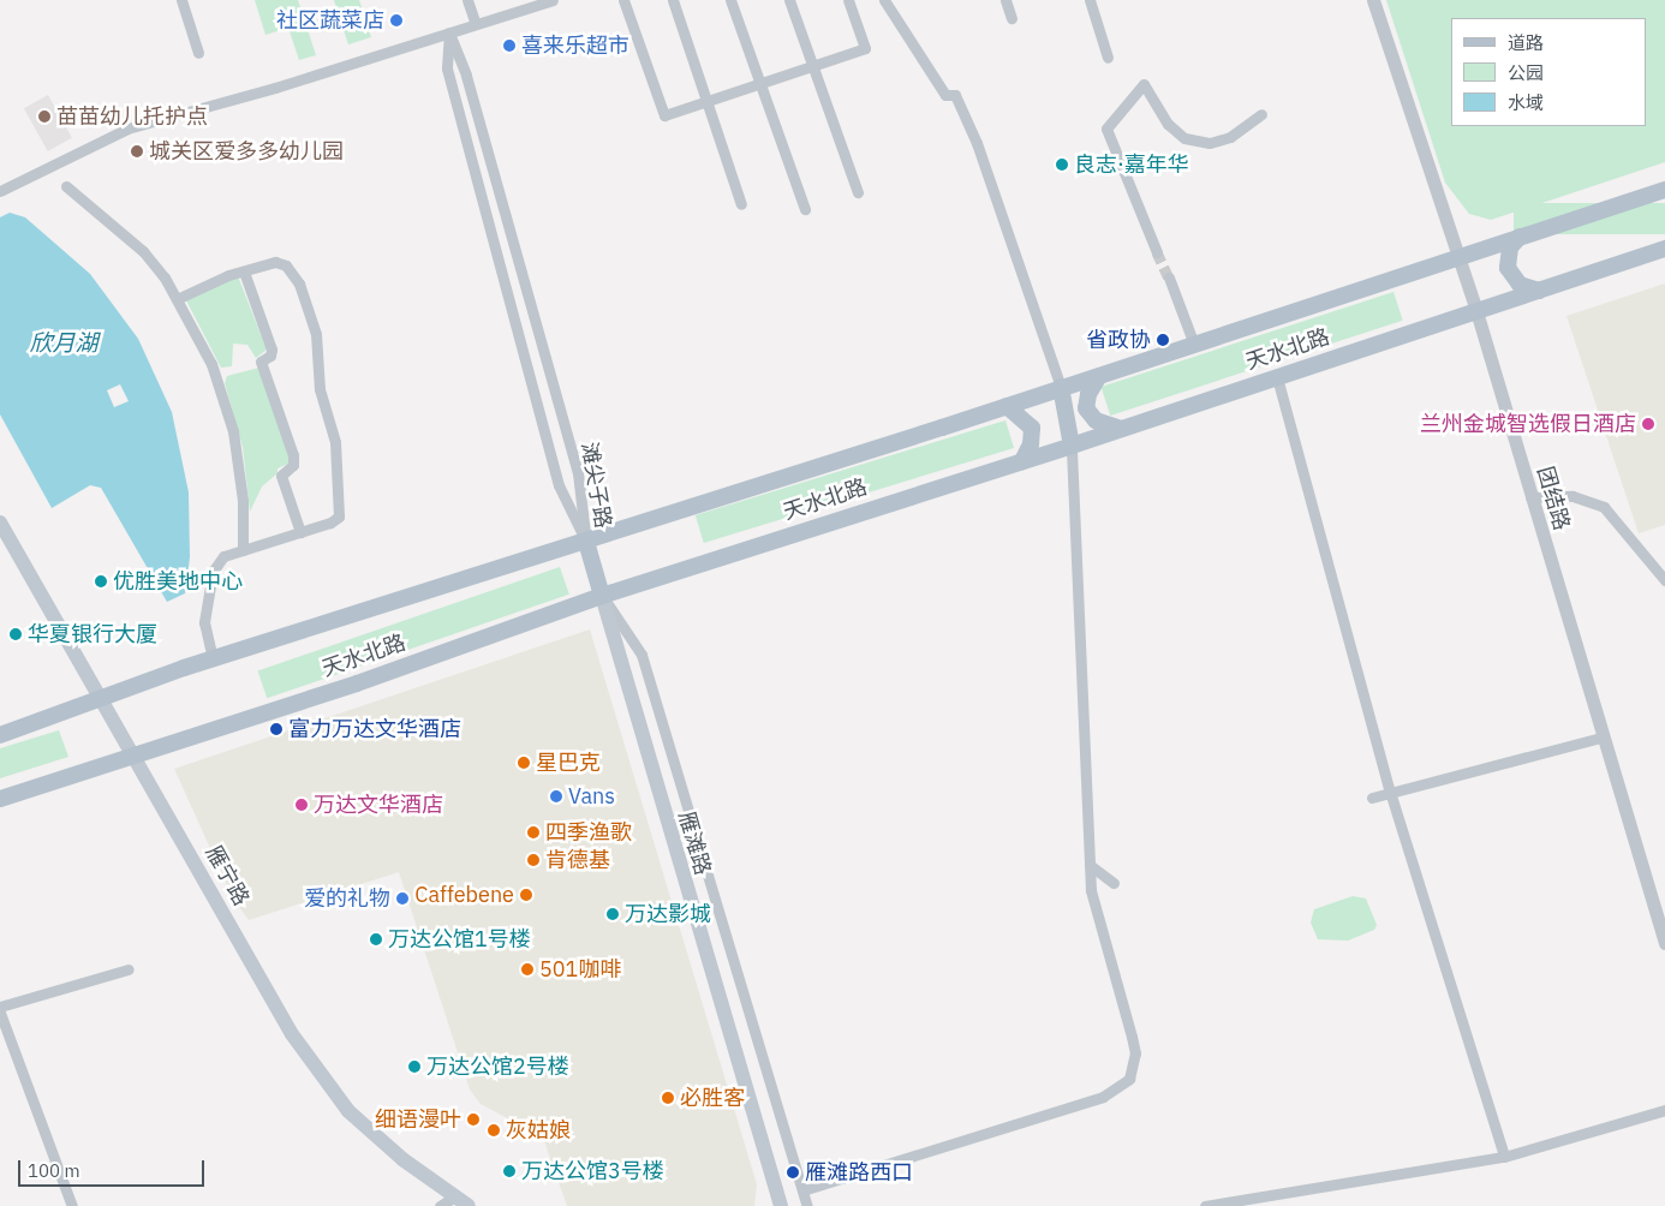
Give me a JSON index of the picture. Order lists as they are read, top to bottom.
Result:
{
  "streets": {
    "main road": ["天水北路", "雁滩路", "雁宁路"],
    "street": ["滩尖子路", "团结路"]
  },
  "crossings": [
    ["天水北路", "滩尖子路"],
    ["天水北路", "团结路"],
    ["天水北路", "雁滩路"],
    ["天水北路", "雁宁路"]
  ],
  "water": ["欣月湖"],
  "places": [
    "社区蔬菜店",
    "喜来乐超市",
    "苗苗幼儿托护点",
    "城关区爱多多幼儿园",
    "良志·嘉年华",
    "省政协",
    "兰州金城智选假日酒店",
    "优胜美地中心",
    "华夏银行大厦",
    "富力万达文华酒店",
    "星巴克",
    "Vans",
    "万达文华酒店",
    "四季渔歌",
    "肯德基",
    "Caffebene",
    "爱的礼物",
    "万达影城",
    "万达公馆1号楼",
    "501咖啡",
    "万达公馆2号楼",
    "必胜客",
    "细语漫叶",
    "灰姑娘",
    "万达公馆3号楼",
    "雁滩路西口"
  ],
  "legend": ["道路", "公园", "水域"],
  "scale_bar": "100 m"
}
